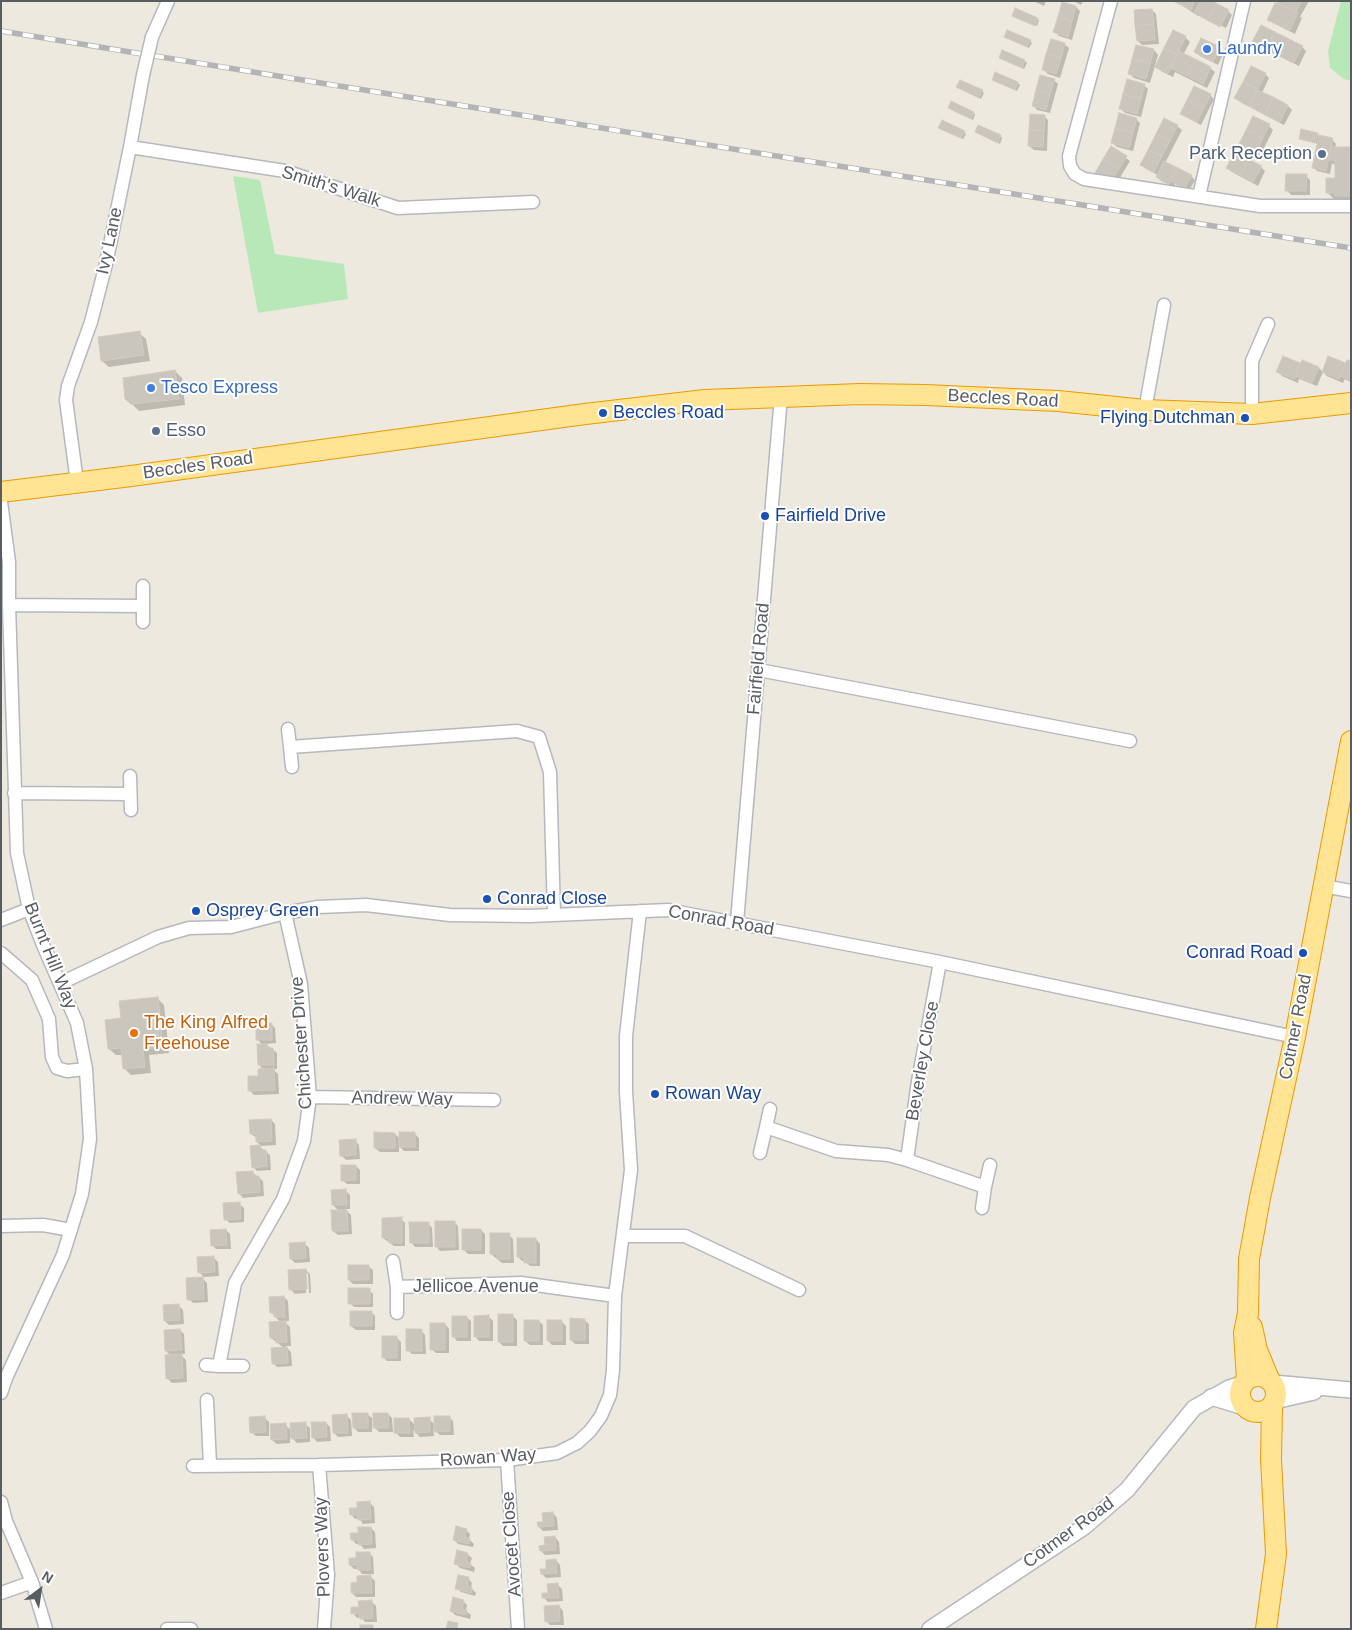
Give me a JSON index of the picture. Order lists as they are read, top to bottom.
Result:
{
  "streets": {
    "highway": ["Beccles Road", "Cotmer Road"],
    "street": [
      "Smith's Walk",
      "Ivy Lane",
      "Fairfield Road",
      "Conrad Road",
      "Burnt Hill Way",
      "Chichester Drive",
      "Beverley Close",
      "Andrew Way",
      "Jellicoe Avenue",
      "Rowan Way",
      "Avocet Close",
      "Plovers Way"
    ]
  },
  "crossings": [
    ["Smith's Walk", "Ivy Lane"],
    ["Ivy Lane", "Beccles Road"],
    ["Beccles Road", "Fairfield Road"],
    ["Fairfield Road", "Conrad Road"],
    ["Conrad Road", "Burnt Hill Way"],
    ["Conrad Road", "Cotmer Road"],
    ["Conrad Road", "Chichester Drive"],
    ["Conrad Road", "Beverley Close"],
    ["Conrad Road", "Rowan Way"],
    ["Chichester Drive", "Andrew Way"],
    ["Jellicoe Avenue", "Rowan Way"],
    ["Rowan Way", "Avocet Close"],
    ["Rowan Way", "Plovers Way"]
  ],
  "places": [
    "Laundry",
    "Park Reception",
    "Tesco Express",
    "Beccles Road",
    "Flying Dutchman",
    "Esso",
    "Fairfield Drive",
    "Conrad Close",
    "Osprey Green",
    "Conrad Road",
    "The King Alfred Freehouse",
    "Rowan Way"
  ],
  "north": "top right"
}
